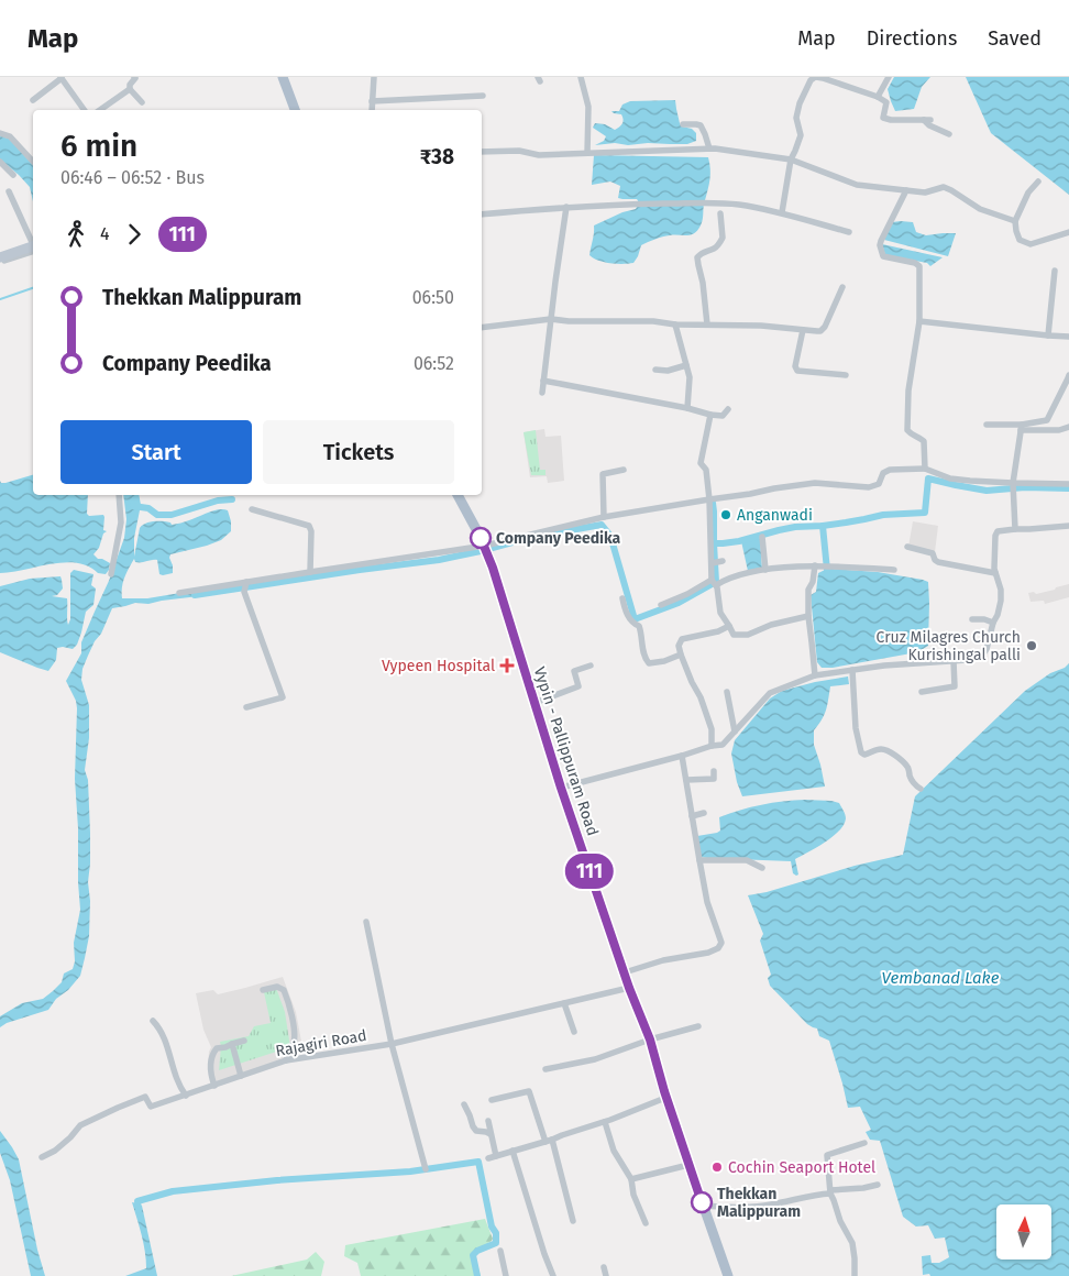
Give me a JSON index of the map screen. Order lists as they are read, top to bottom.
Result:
{
  "streets": {
    "main road": ["Vypin - Pallippuram Road"],
    "street": ["Rajagiri Road"]
  },
  "crossings": [
    ["Vypin - Pallippuram Road", "Rajagiri Road"]
  ],
  "water": ["Vembanad Lake"],
  "places": {
    "other": [
      "Anganwadi",
      "Company Peedika",
      "Cruz Milagres Church Kurishingal palli",
      "Cochin Seaport Hotel",
      "Thekkan Malippuram"
    ],
    "health": ["Vypeen Hospital"]
  },
  "lines": ["bus line 111"],
  "north": "top",
  "page": {
    "header": "Map",
    "nav": ["Map", "Directions", "Saved"],
    "on_map": "111",
    "heading": ["6 min", "06:46 – 06:52 · Bus", "₹38"],
    "legs": ["4", "111"],
    "list": [
      {
        "name": "Thekkan Malippuram",
        "value": "06:50"
      },
      {
        "name": "Company Peedika",
        "value": "06:52"
      }
    ],
    "buttons": ["Start", "Tickets"]
  }
}
